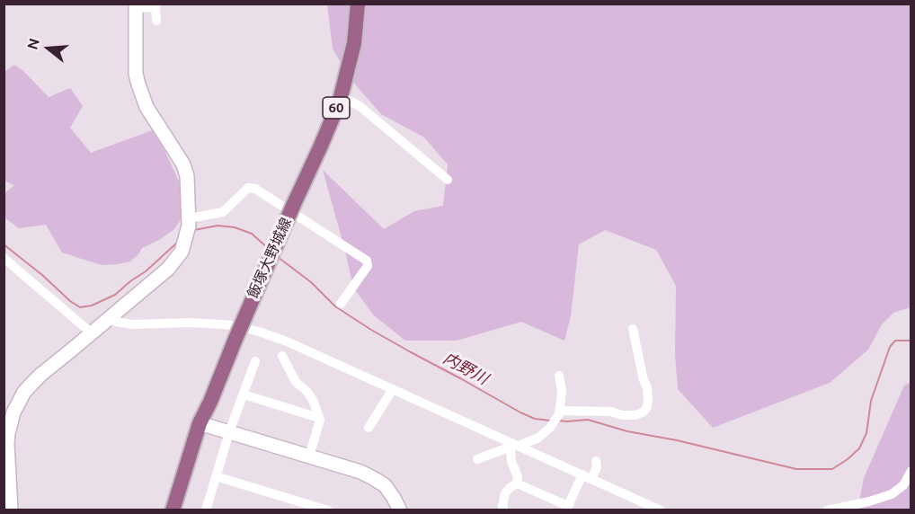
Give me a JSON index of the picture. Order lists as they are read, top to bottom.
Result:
{
  "streets": {
    "main road": ["60", "飯塚大野城線"]
  },
  "water": ["内野川"],
  "north": "left"
}
